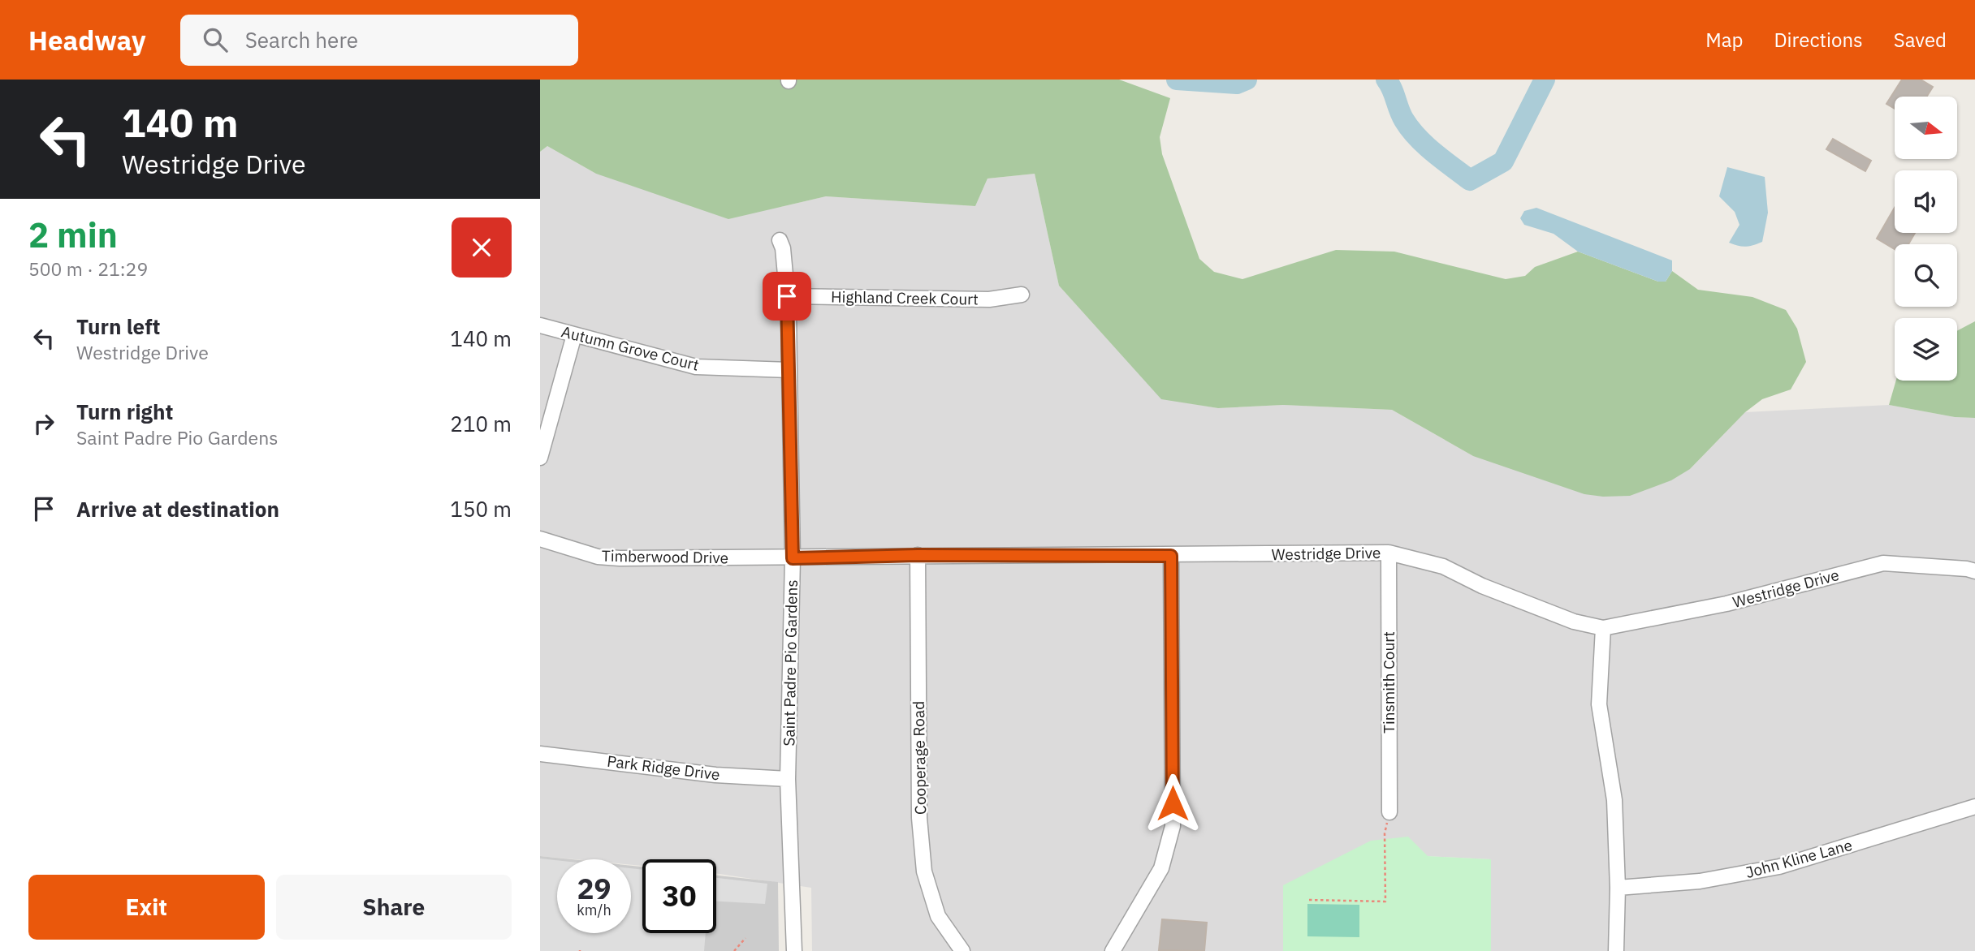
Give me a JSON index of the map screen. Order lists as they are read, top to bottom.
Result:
{
  "streets": {
    "street": [
      "Highland Creek Court",
      "Autumn Grove Court",
      "Westridge Drive",
      "Timberwood Drive",
      "Saint Padre Pio Gardens",
      "Tinsmith Court",
      "Cooperage Road",
      "Park Ridge Drive",
      "John Kline Lane"
    ]
  },
  "crossings": [
    ["Highland Creek Court", "Saint Padre Pio Gardens"],
    ["Autumn Grove Court", "Saint Padre Pio Gardens"],
    ["Westridge Drive", "Timberwood Drive"],
    ["Westridge Drive", "Saint Padre Pio Gardens"],
    ["Westridge Drive", "Tinsmith Court"],
    ["Westridge Drive", "Cooperage Road"],
    ["Timberwood Drive", "Saint Padre Pio Gardens"],
    ["Saint Padre Pio Gardens", "Park Ridge Drive"]
  ],
  "north": "right",
  "page": {
    "header": "Headway",
    "search": "Search here",
    "nav": ["Map", "Directions", "Saved"],
    "turn": ["140 m", "Westridge Drive"],
    "heading": ["2 min", "500 m · 21:29"],
    "list": [
      {
        "name": "Turn left",
        "note": "Westridge Drive",
        "value": "140 m"
      },
      {
        "name": "Turn right",
        "note": "Saint Padre Pio Gardens",
        "value": "210 m"
      },
      {
        "name": "Arrive at destination",
        "value": "150 m"
      }
    ],
    "speed": "29 km/h",
    "limit": "30",
    "buttons": ["Exit", "Share"]
  }
}
